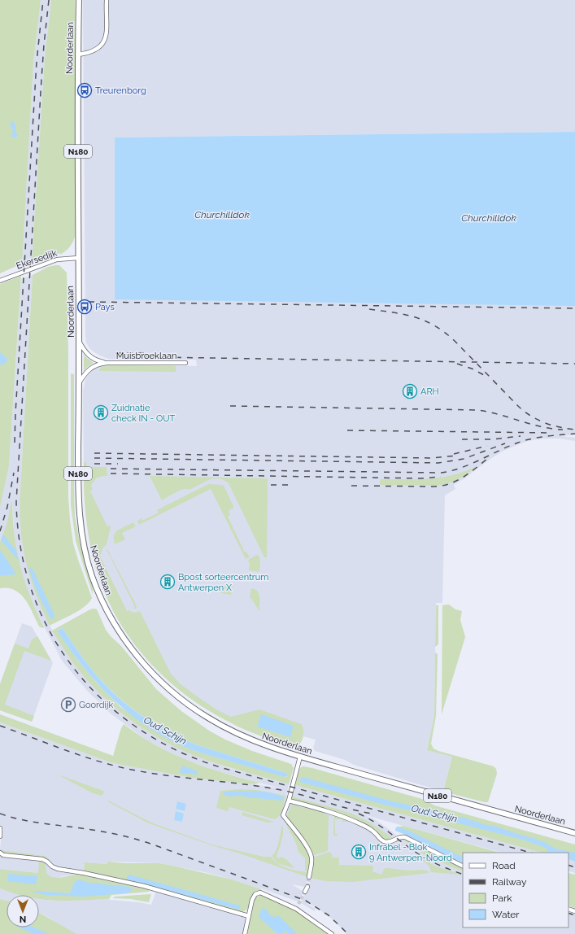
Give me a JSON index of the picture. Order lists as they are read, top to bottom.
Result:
{
  "streets": {
    "main road": ["Noorderlaan", "N180"],
    "street": ["Ekersedijk", "Muisbroeklaan"]
  },
  "crossings": [
    ["Noorderlaan", "Ekersedijk"],
    ["Noorderlaan", "Muisbroeklaan"]
  ],
  "water": ["Churchilldok", "Oud Schijn"],
  "places": {
    "bus stop": ["Treurenborg", "Pays"],
    "building": [
      "ARH",
      "Zuidnatie check IN - OUT",
      "Bpost sorteercentrum Antwerpen X",
      "Infrabel - Blok 9 Antwerpen-Noord"
    ],
    "parking": ["Goordijk"]
  },
  "legend": [
    "Road",
    "Railway",
    "Park",
    "Water"
  ],
  "north": "bottom"
}
